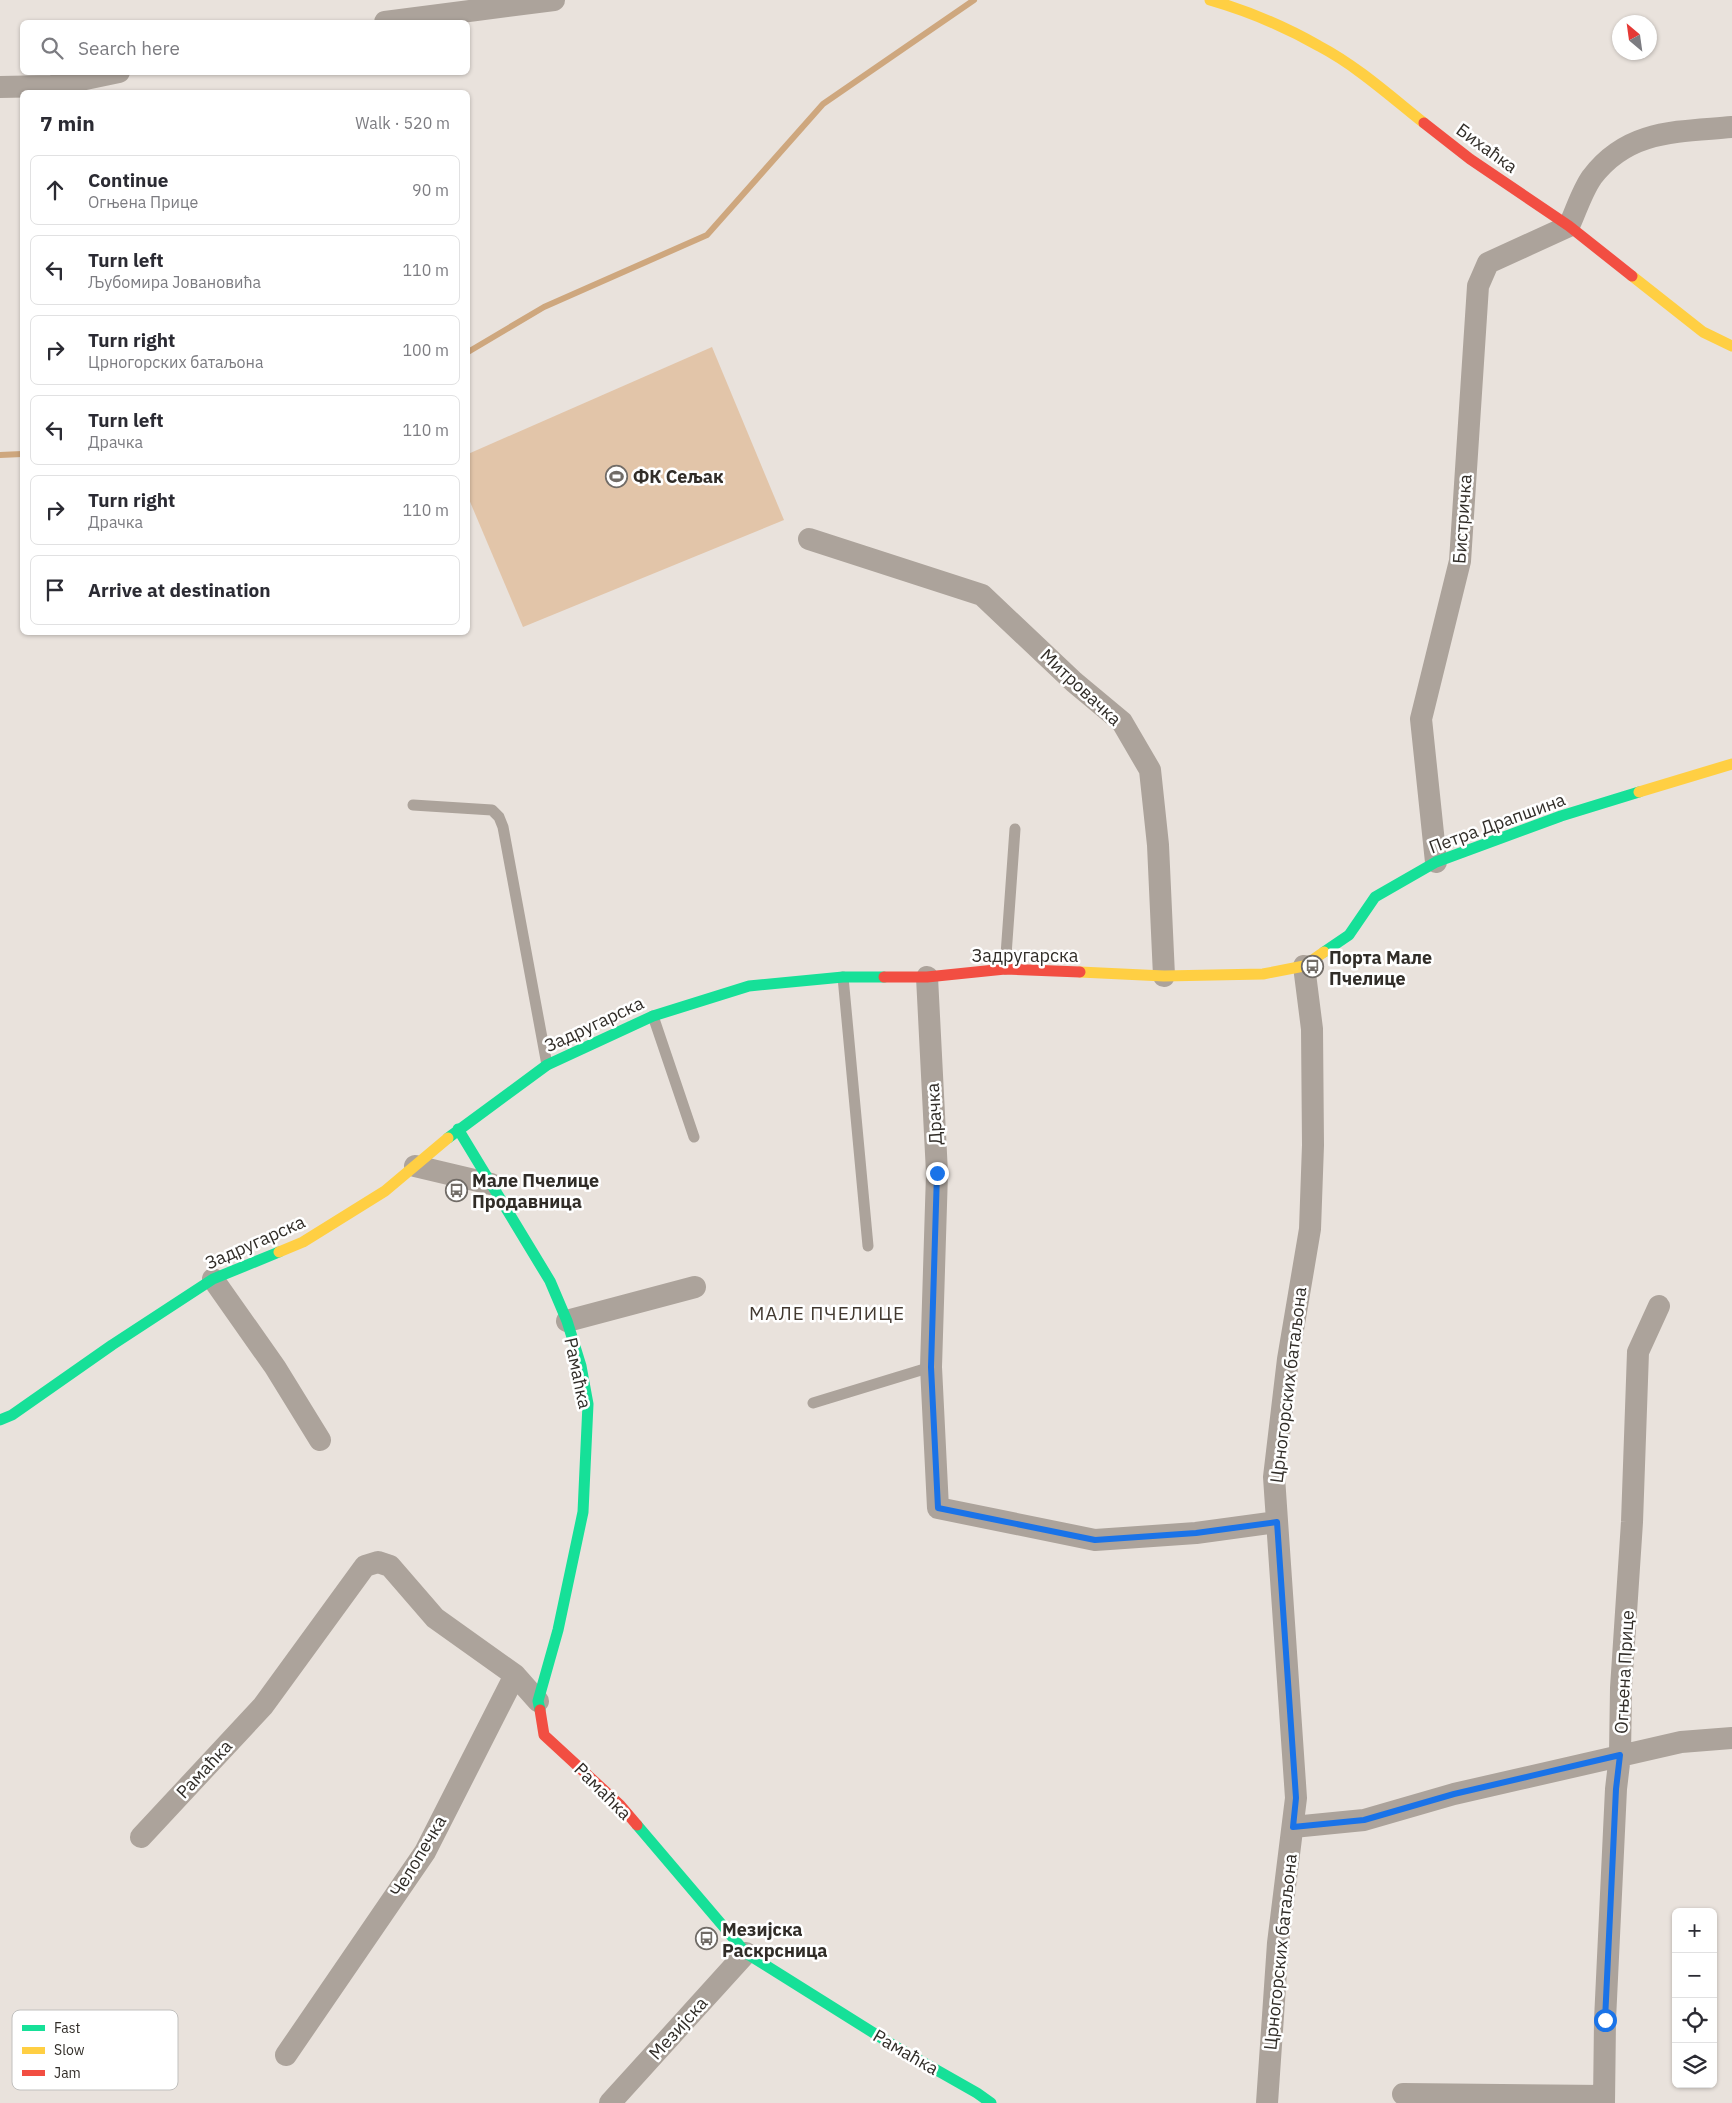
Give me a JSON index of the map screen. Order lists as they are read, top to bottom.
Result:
{
  "streets": {
    "street": [
      "Бихаћка",
      "Бистричка",
      "Митровачка",
      "Петра Драпшина",
      "Задругарска",
      "Драчка",
      "Рамаћка",
      "Црногорских батаљона",
      "Огњена Прице",
      "Челопечка",
      "Мезијска"
    ]
  },
  "crossings": [
    ["Бихаћка", "Бистричка"],
    ["Бистричка", "Петра Драпшина"],
    ["Митровачка", "Задругарска"],
    ["Петра Драпшина", "Задругарска"],
    ["Петра Драпшина", "Црногорских батаљона"],
    ["Задругарска", "Драчка"],
    ["Задругарска", "Рамаћка"],
    ["Задругарска", "Црногорских батаљона"],
    ["Драчка", "Црногорских батаљона"],
    ["Рамаћка", "Челопечка"],
    ["Рамаћка", "Мезијска"]
  ],
  "districts": ["МАЛЕ ПЧЕЛИЦЕ"],
  "places": {
    "sports": ["ФК Сељак"],
    "bus stop": ["Порта Мале Пчелице", "Мале Пчелице Продавница", "Мезијска Раскрсница"]
  },
  "legend": ["Fast", "Slow", "Jam"],
  "north": "top left",
  "page": {
    "search": "Search here",
    "heading": ["7 min", "Walk · 520 m"],
    "list": [
      ["Continue", "Огњена Прице", "90 m"],
      ["Turn left", "Љубомира Јовановића", "110 m"],
      ["Turn right", "Црногорских батаљона", "100 m"],
      ["Turn left", "Драчка", "110 m"],
      ["Turn right", "Драчка", "110 m"],
      "Arrive at destination"
    ],
    "map_buttons": ["+", "−"]
  }
}
